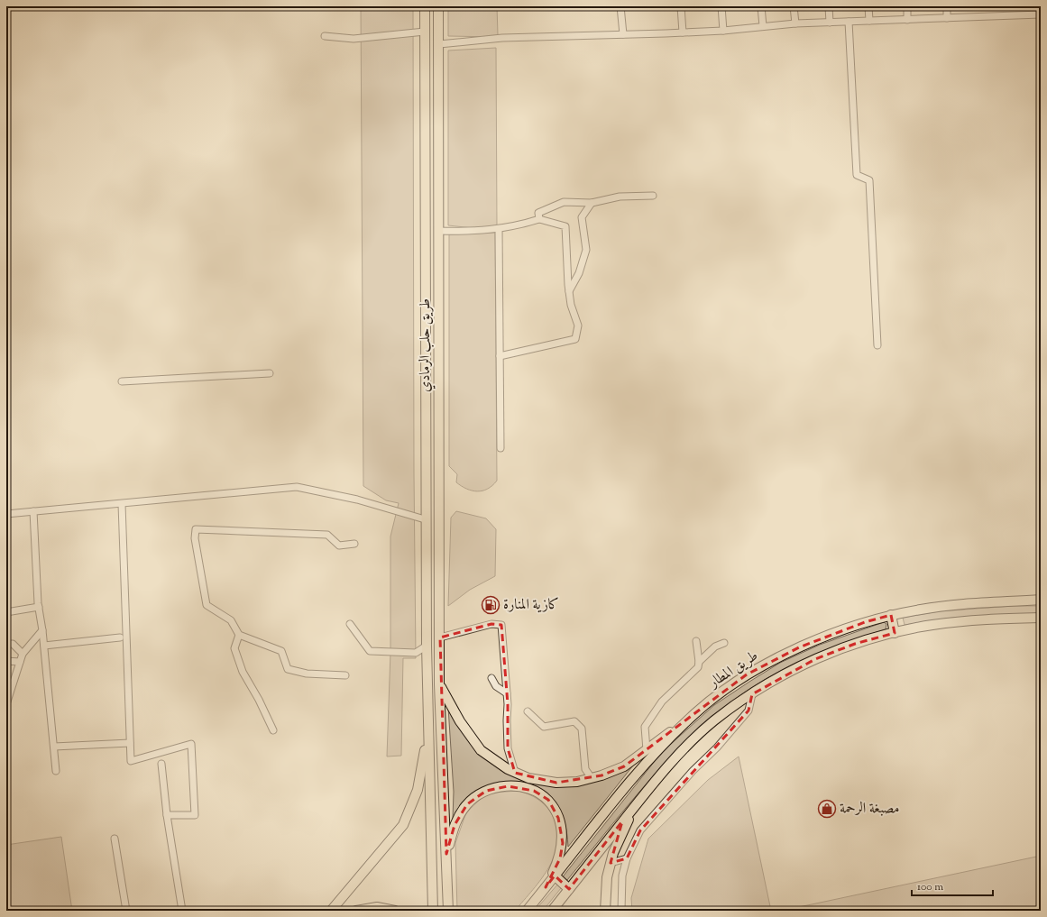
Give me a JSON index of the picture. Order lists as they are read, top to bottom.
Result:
{
  "streets": {
    "highway": ["طريق حلب الرمادي", "طريق المطار"]
  },
  "places": {
    "fuel station": ["كازية المنارة"],
    "shop": ["مصبغة الرحمة"]
  },
  "scale_bar": "100 m"
}
